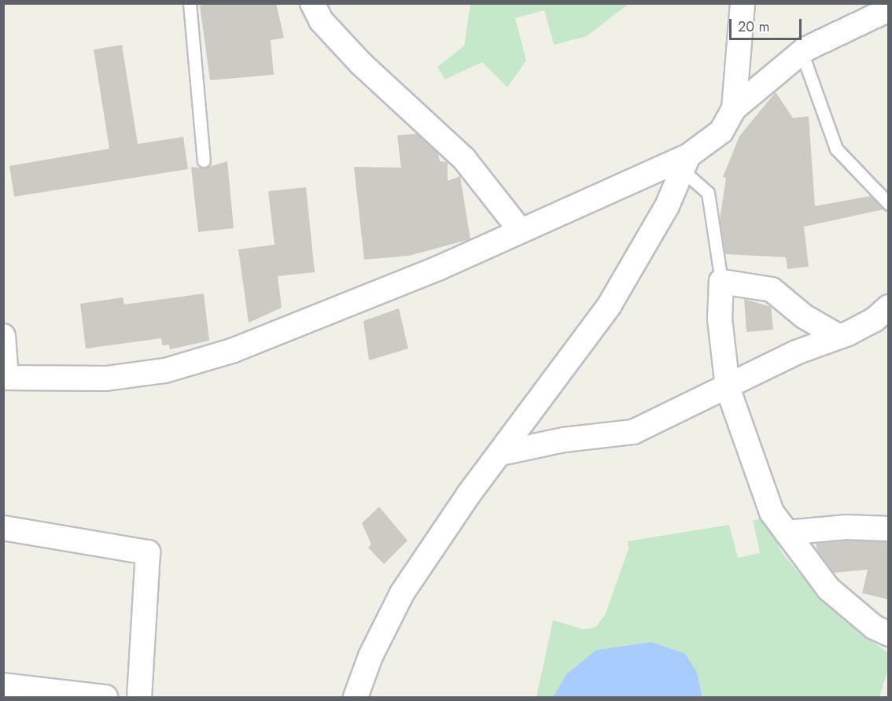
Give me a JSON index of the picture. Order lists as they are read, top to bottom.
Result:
{
  "scale_bar": "20 m"
}
